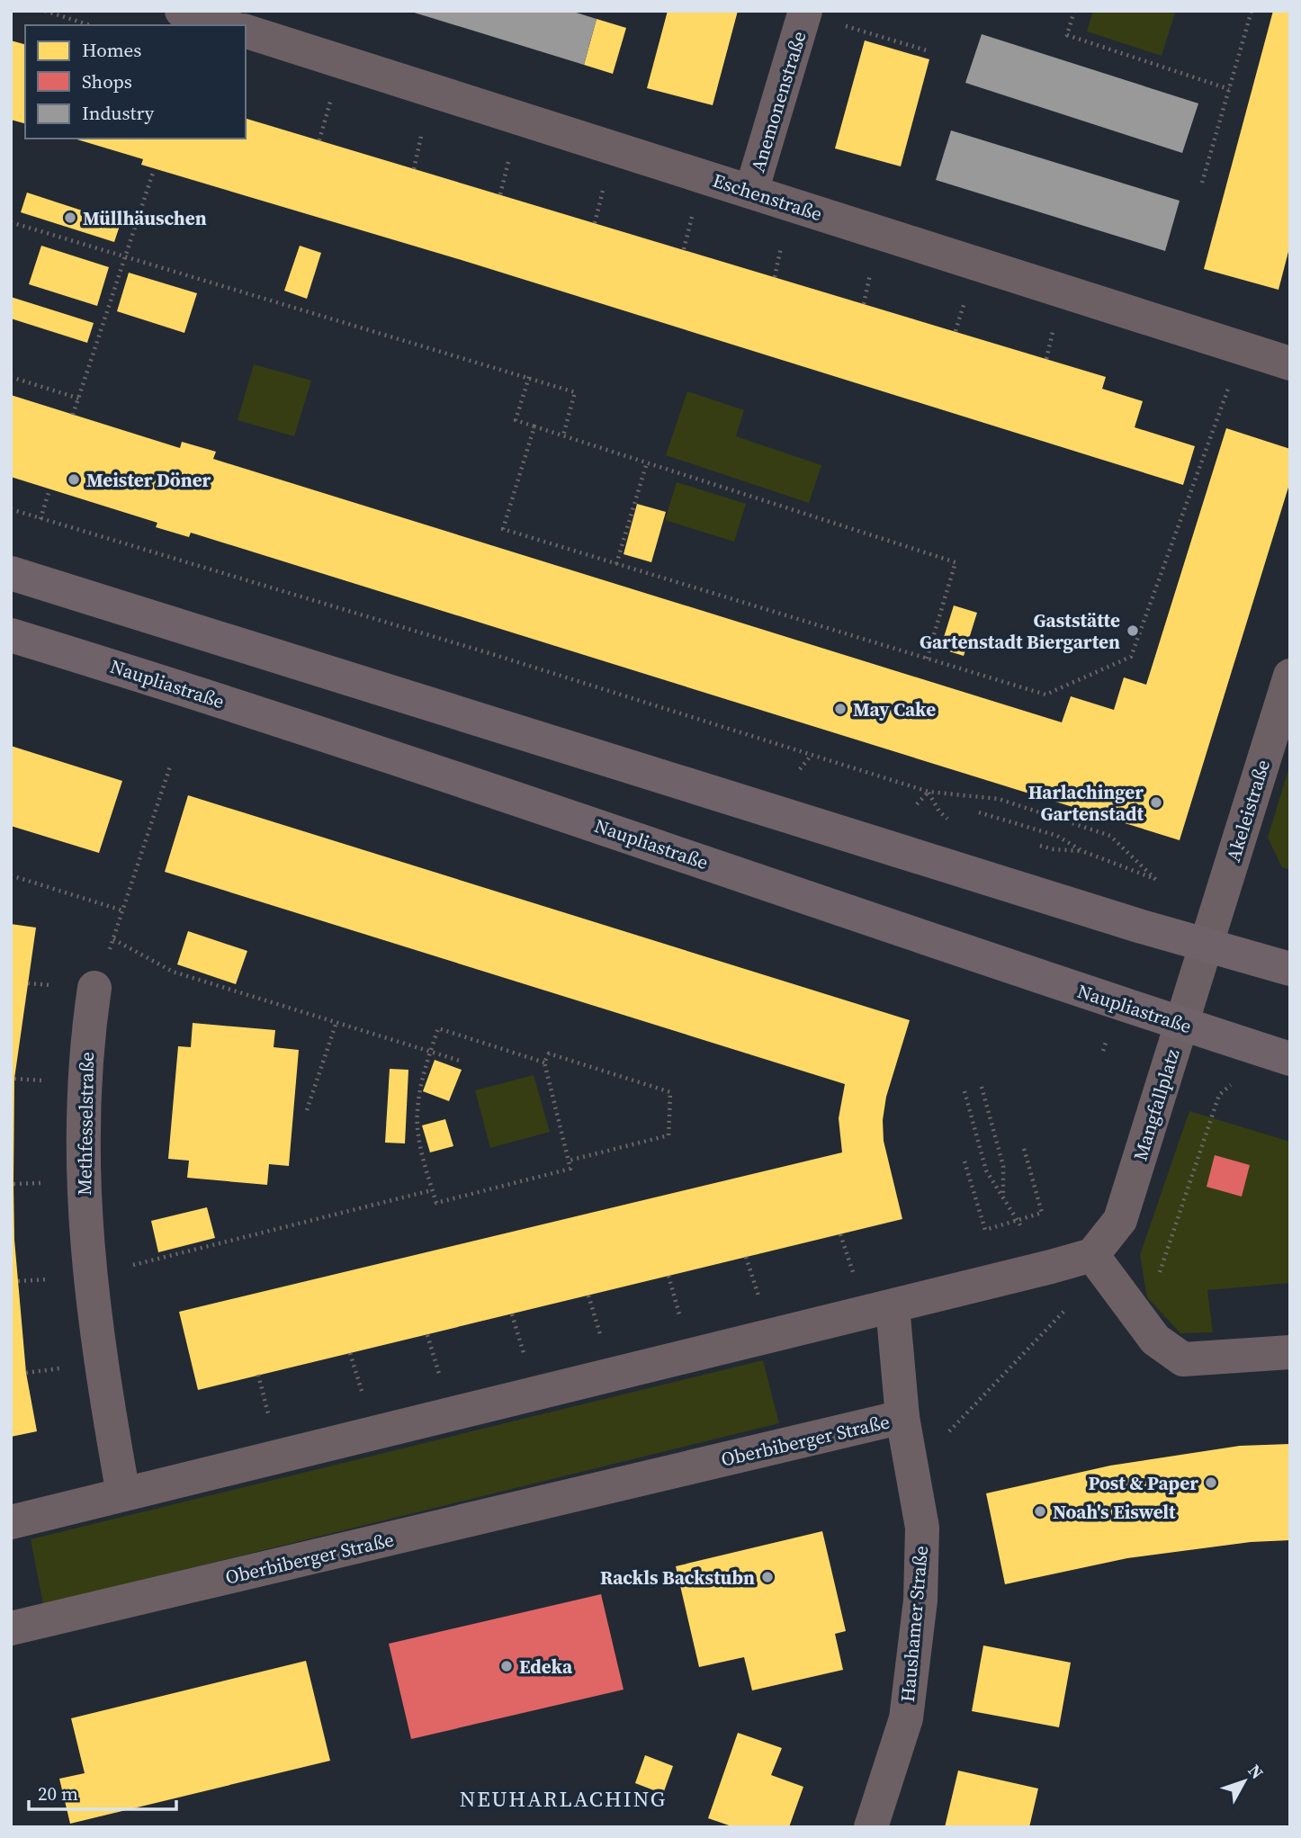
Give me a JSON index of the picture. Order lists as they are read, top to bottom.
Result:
{
  "streets": {
    "street": [
      "Anemonenstraße",
      "Eschenstraße",
      "Naupliastraße",
      "Akeleistraße",
      "Mangfallplatz",
      "Methfesselstraße",
      "Oberbiberger Straße",
      "Haushamer Straße"
    ]
  },
  "crossings": [
    ["Anemonenstraße", "Eschenstraße"],
    ["Naupliastraße", "Mangfallplatz"],
    ["Akeleistraße", "Mangfallplatz"],
    ["Oberbiberger Straße", "Haushamer Straße"]
  ],
  "districts": ["NEUHARLACHING"],
  "places": [
    "Müllhäuschen",
    "Meister Döner",
    "Gaststätte Gartenstadt Biergarten",
    "May Cake",
    "Harlachinger Gartenstadt",
    "Post & Paper",
    "Noah's Eiswelt",
    "Rackls Backstubn",
    "Edeka"
  ],
  "legend": ["Homes", "Shops", "Industry"],
  "scale_bar": "20 m",
  "north": "top right"
}
